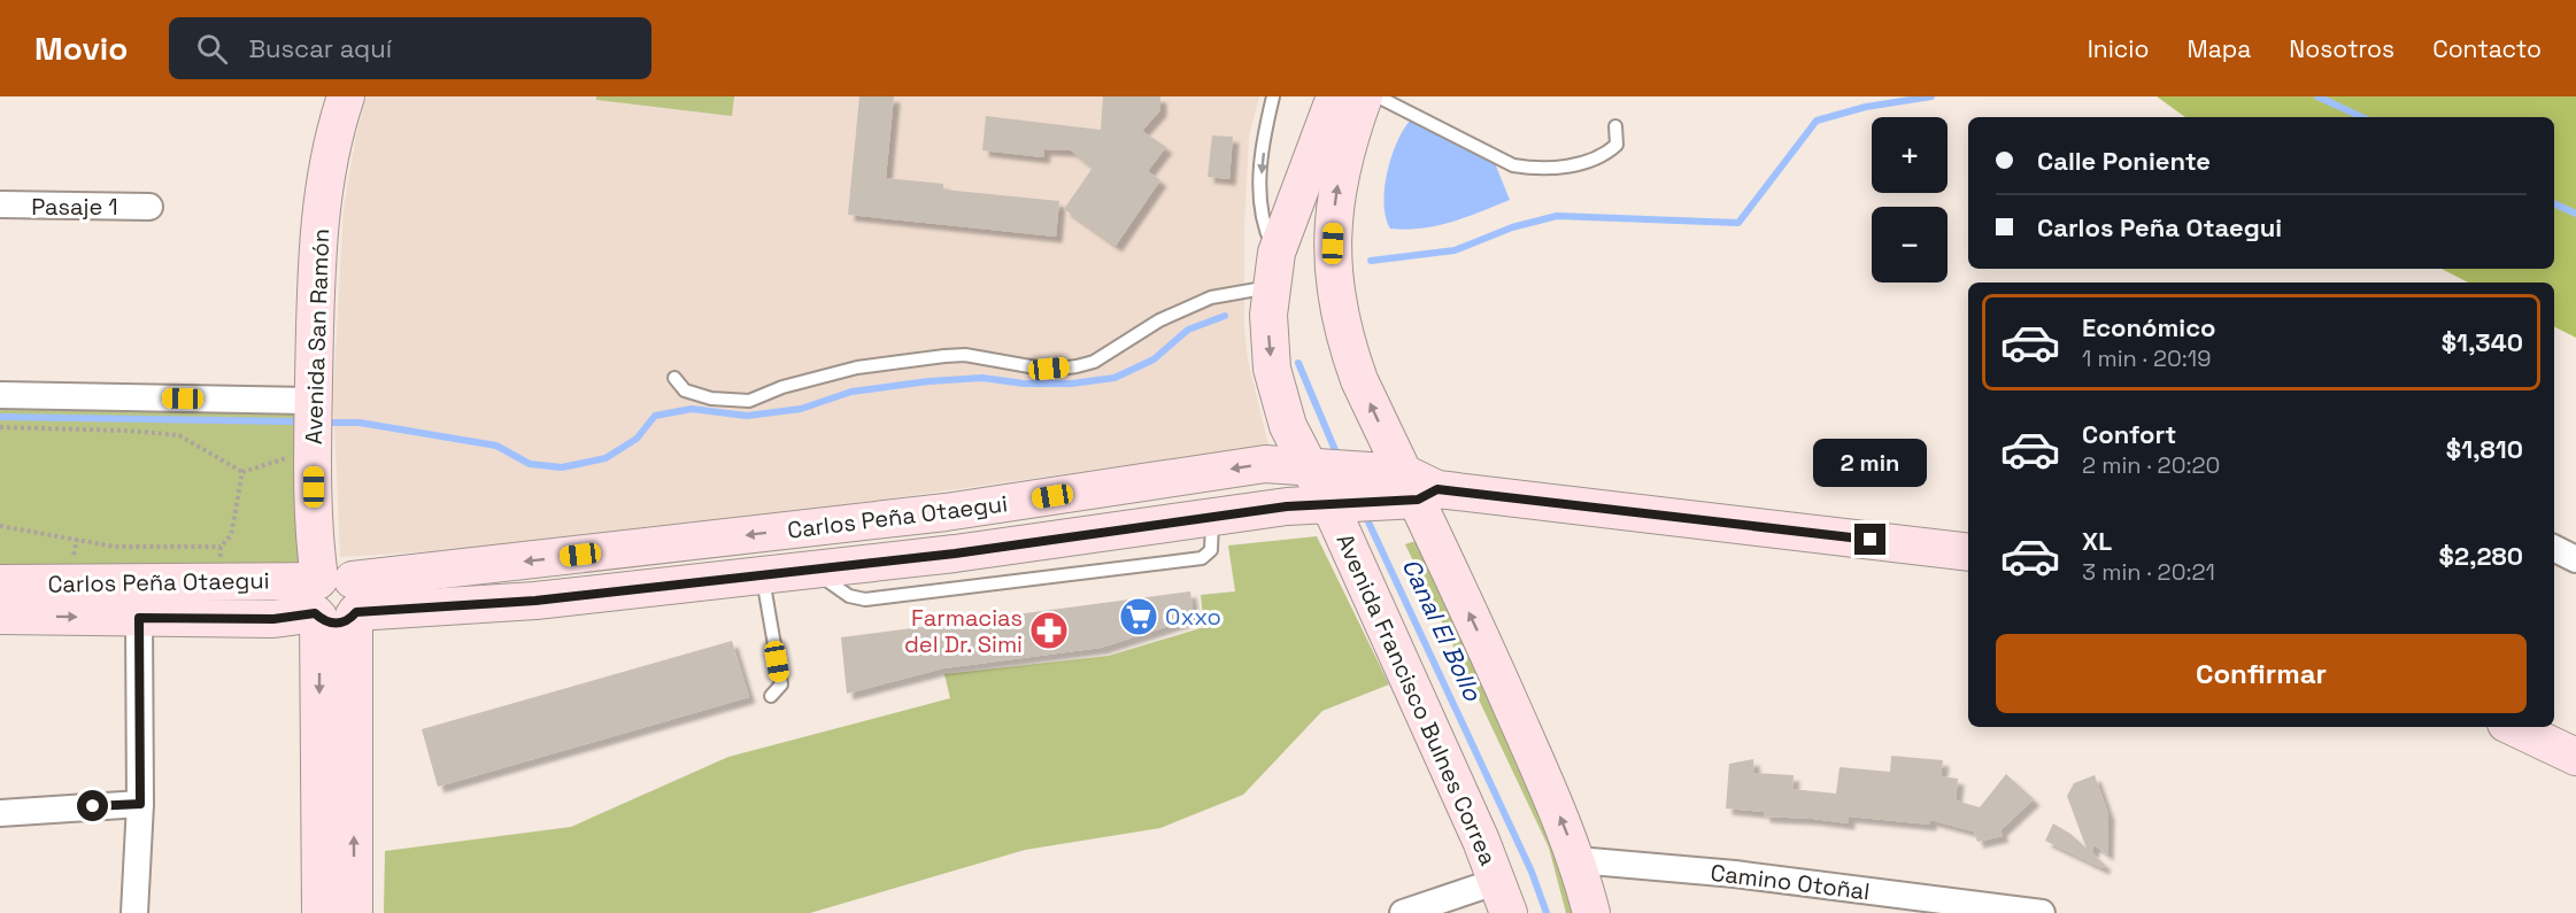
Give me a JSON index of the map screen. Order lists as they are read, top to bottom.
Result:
{
  "streets": {
    "street": [
      "Pasaje 1",
      "Avenida San Ramón",
      "Carlos Peña Otaegui",
      "Avenida Francisco Bulnes Correa",
      "Camino Otoñal"
    ]
  },
  "crossings": [
    ["Avenida San Ramón", "Carlos Peña Otaegui"],
    ["Carlos Peña Otaegui", "Avenida Francisco Bulnes Correa"]
  ],
  "water": ["Canal El Bollo"],
  "places": {
    "supermarket": ["Oxxo"],
    "pharmacy": ["Farmacias del Dr. Simi"]
  },
  "page": {
    "header": "Movio",
    "search": "Buscar aquí",
    "nav": [
      "Inicio",
      "Mapa",
      "Nosotros",
      "Contacto"
    ],
    "map_buttons": ["+", "−"],
    "banner": ["Calle Poniente", "Carlos Peña Otaegui"],
    "list": [
      {
        "name": "Económico",
        "note": "1 min · 20:19",
        "value": "$1,340"
      },
      {
        "name": "Confort",
        "note": "2 min · 20:20",
        "value": "$1,810"
      },
      {
        "name": "XL",
        "note": "3 min · 20:21",
        "value": "$2,280"
      }
    ],
    "bubble": "2 min",
    "buttons": "Confirmar"
  }
}
